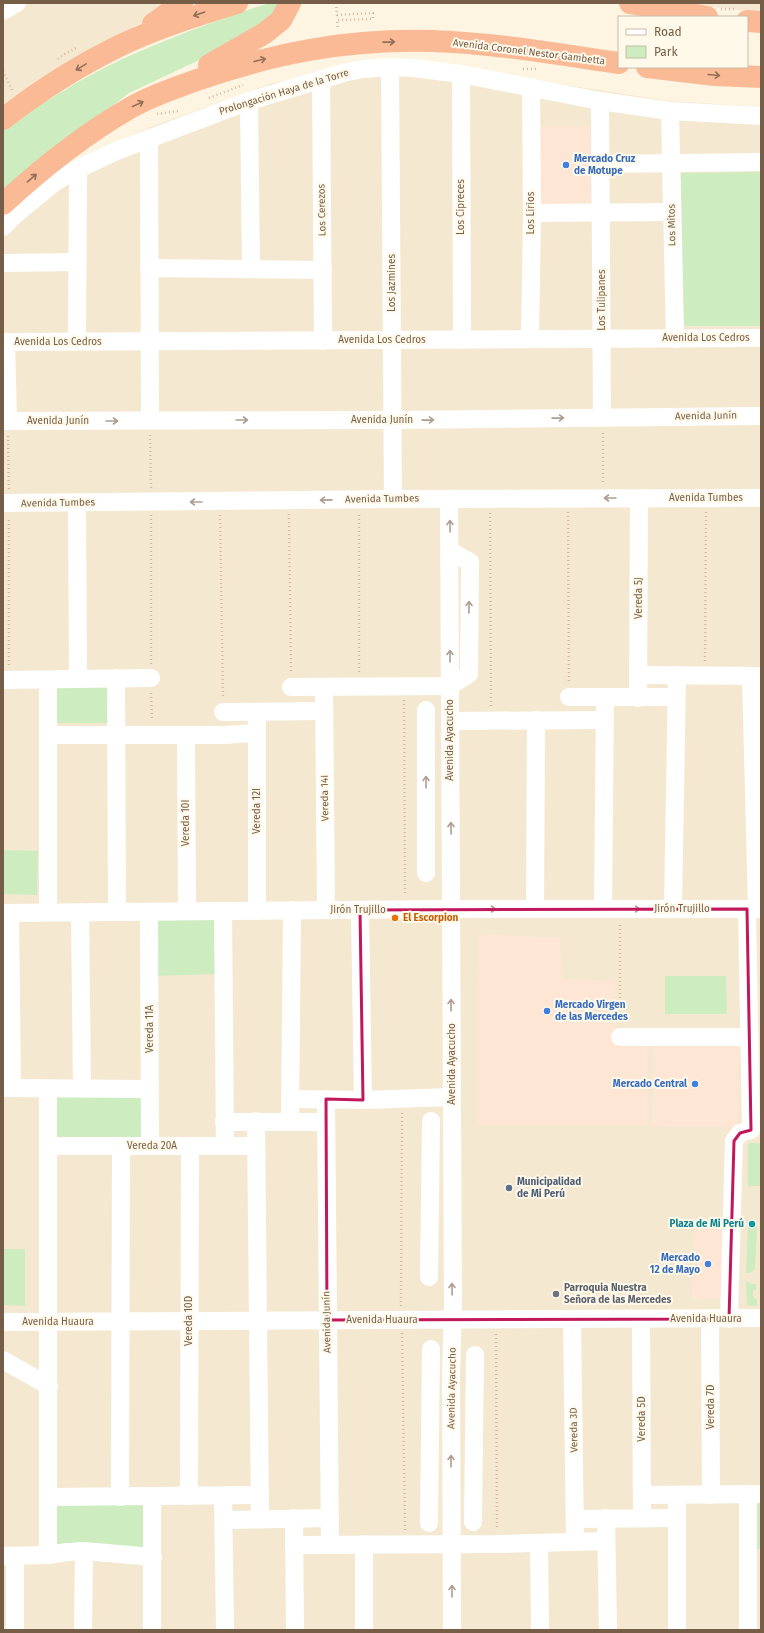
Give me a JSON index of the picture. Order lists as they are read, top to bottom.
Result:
{
  "streets": {
    "highway": ["Avenida Coronel Nestor Gambetta"],
    "street": [
      "Prolongación Haya de la Torre",
      "Los Cipreces",
      "Los Cerezos",
      "Los Lirios",
      "Los Mitos",
      "Los Jazmines",
      "Los Tulipanes",
      "Avenida Los Cedros",
      "Avenida Junín",
      "Avenida Tumbes",
      "Vereda 5J",
      "Avenida Ayacucho",
      "Vereda 14I",
      "Vereda 12I",
      "Vereda 10I",
      "Jirón Trujillo",
      "Vereda 11A",
      "Vereda 20A",
      "Avenida Huaura",
      "Vereda 10D",
      "Vereda 7D",
      "Vereda 5D",
      "Vereda 3D"
    ]
  },
  "crossings": [
    ["Prolongación Haya de la Torre", "Los Cipreces"],
    ["Prolongación Haya de la Torre", "Los Cerezos"],
    ["Prolongación Haya de la Torre", "Los Lirios"],
    ["Prolongación Haya de la Torre", "Los Mitos"],
    ["Prolongación Haya de la Torre", "Los Jazmines"],
    ["Prolongación Haya de la Torre", "Los Tulipanes"],
    ["Los Cipreces", "Avenida Los Cedros"],
    ["Los Cerezos", "Avenida Los Cedros"],
    ["Los Lirios", "Avenida Los Cedros"],
    ["Los Mitos", "Avenida Los Cedros"],
    ["Los Jazmines", "Avenida Los Cedros"],
    ["Los Jazmines", "Avenida Junín"],
    ["Los Jazmines", "Avenida Tumbes"],
    ["Los Tulipanes", "Avenida Los Cedros"],
    ["Los Tulipanes", "Avenida Junín"],
    ["Avenida Junín", "Avenida Huaura"],
    ["Avenida Tumbes", "Vereda 5J"],
    ["Avenida Tumbes", "Avenida Ayacucho"],
    ["Avenida Ayacucho", "Jirón Trujillo"],
    ["Avenida Ayacucho", "Avenida Huaura"],
    ["Vereda 14I", "Jirón Trujillo"],
    ["Vereda 12I", "Jirón Trujillo"],
    ["Vereda 10I", "Jirón Trujillo"],
    ["Jirón Trujillo", "Vereda 11A"],
    ["Vereda 11A", "Vereda 20A"],
    ["Vereda 20A", "Vereda 10D"],
    ["Avenida Huaura", "Vereda 10D"],
    ["Avenida Huaura", "Vereda 7D"],
    ["Avenida Huaura", "Vereda 5D"],
    ["Avenida Huaura", "Vereda 3D"]
  ],
  "places": [
    "Mercado Cruz de Motupe",
    "El Escorpion",
    "Mercado Virgen de las Mercedes",
    "Mercado Central",
    "Municipalidad de Mi Perú",
    "Plaza de Mi Perú",
    "Mercado 12 de Mayo",
    "Parroquia Nuestra Señora de las Mercedes"
  ],
  "legend": ["Road", "Park"]
}
